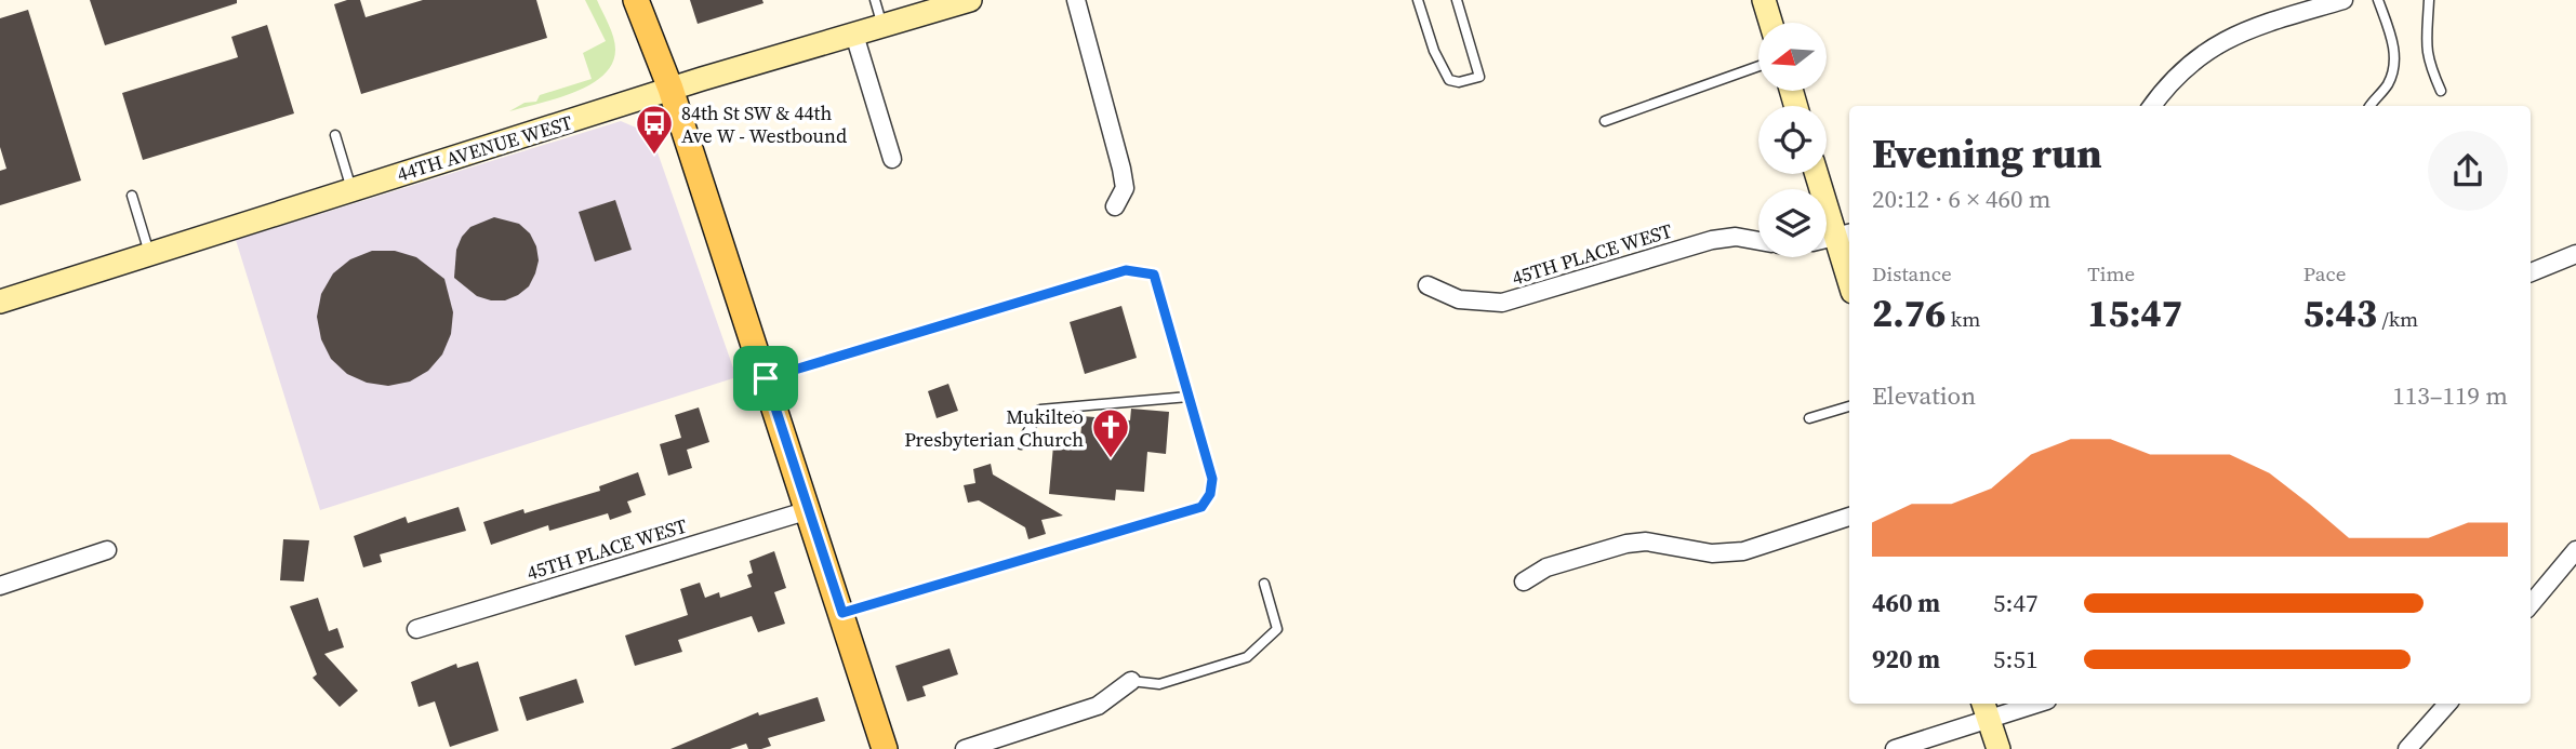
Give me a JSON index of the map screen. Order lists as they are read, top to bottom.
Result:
{
  "streets": {
    "street": ["44TH AVENUE WEST", "45TH PLACE WEST"]
  },
  "places": {
    "bus stop": ["84th St SW & 44th Ave W - Westbound"],
    "church": ["Mukilteo Presbyterian Church"]
  },
  "north": "left",
  "page": {
    "heading": ["Evening run", "20:12 · 6 × 460 m"],
    "stats": [
      ["Distance", "2.76 km"],
      ["Time", "15:47"],
      ["Pace", "5:43 /km"]
    ],
    "chart": ["Elevation", "113–119 m"],
    "list": [
      {
        "name": "460 m",
        "note": "5:47"
      },
      {
        "name": "920 m",
        "note": "5:51"
      }
    ]
  }
}
